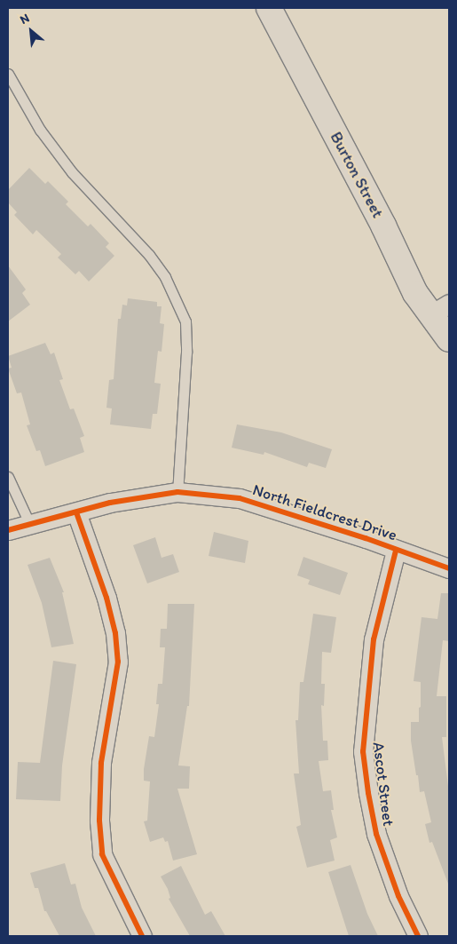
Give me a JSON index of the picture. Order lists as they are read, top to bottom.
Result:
{
  "streets": {
    "street": ["Burton Street", "North Fieldcrest Drive", "Ascot Street"]
  },
  "crossings": [
    ["North Fieldcrest Drive", "Ascot Street"]
  ],
  "north": "top left"
}
